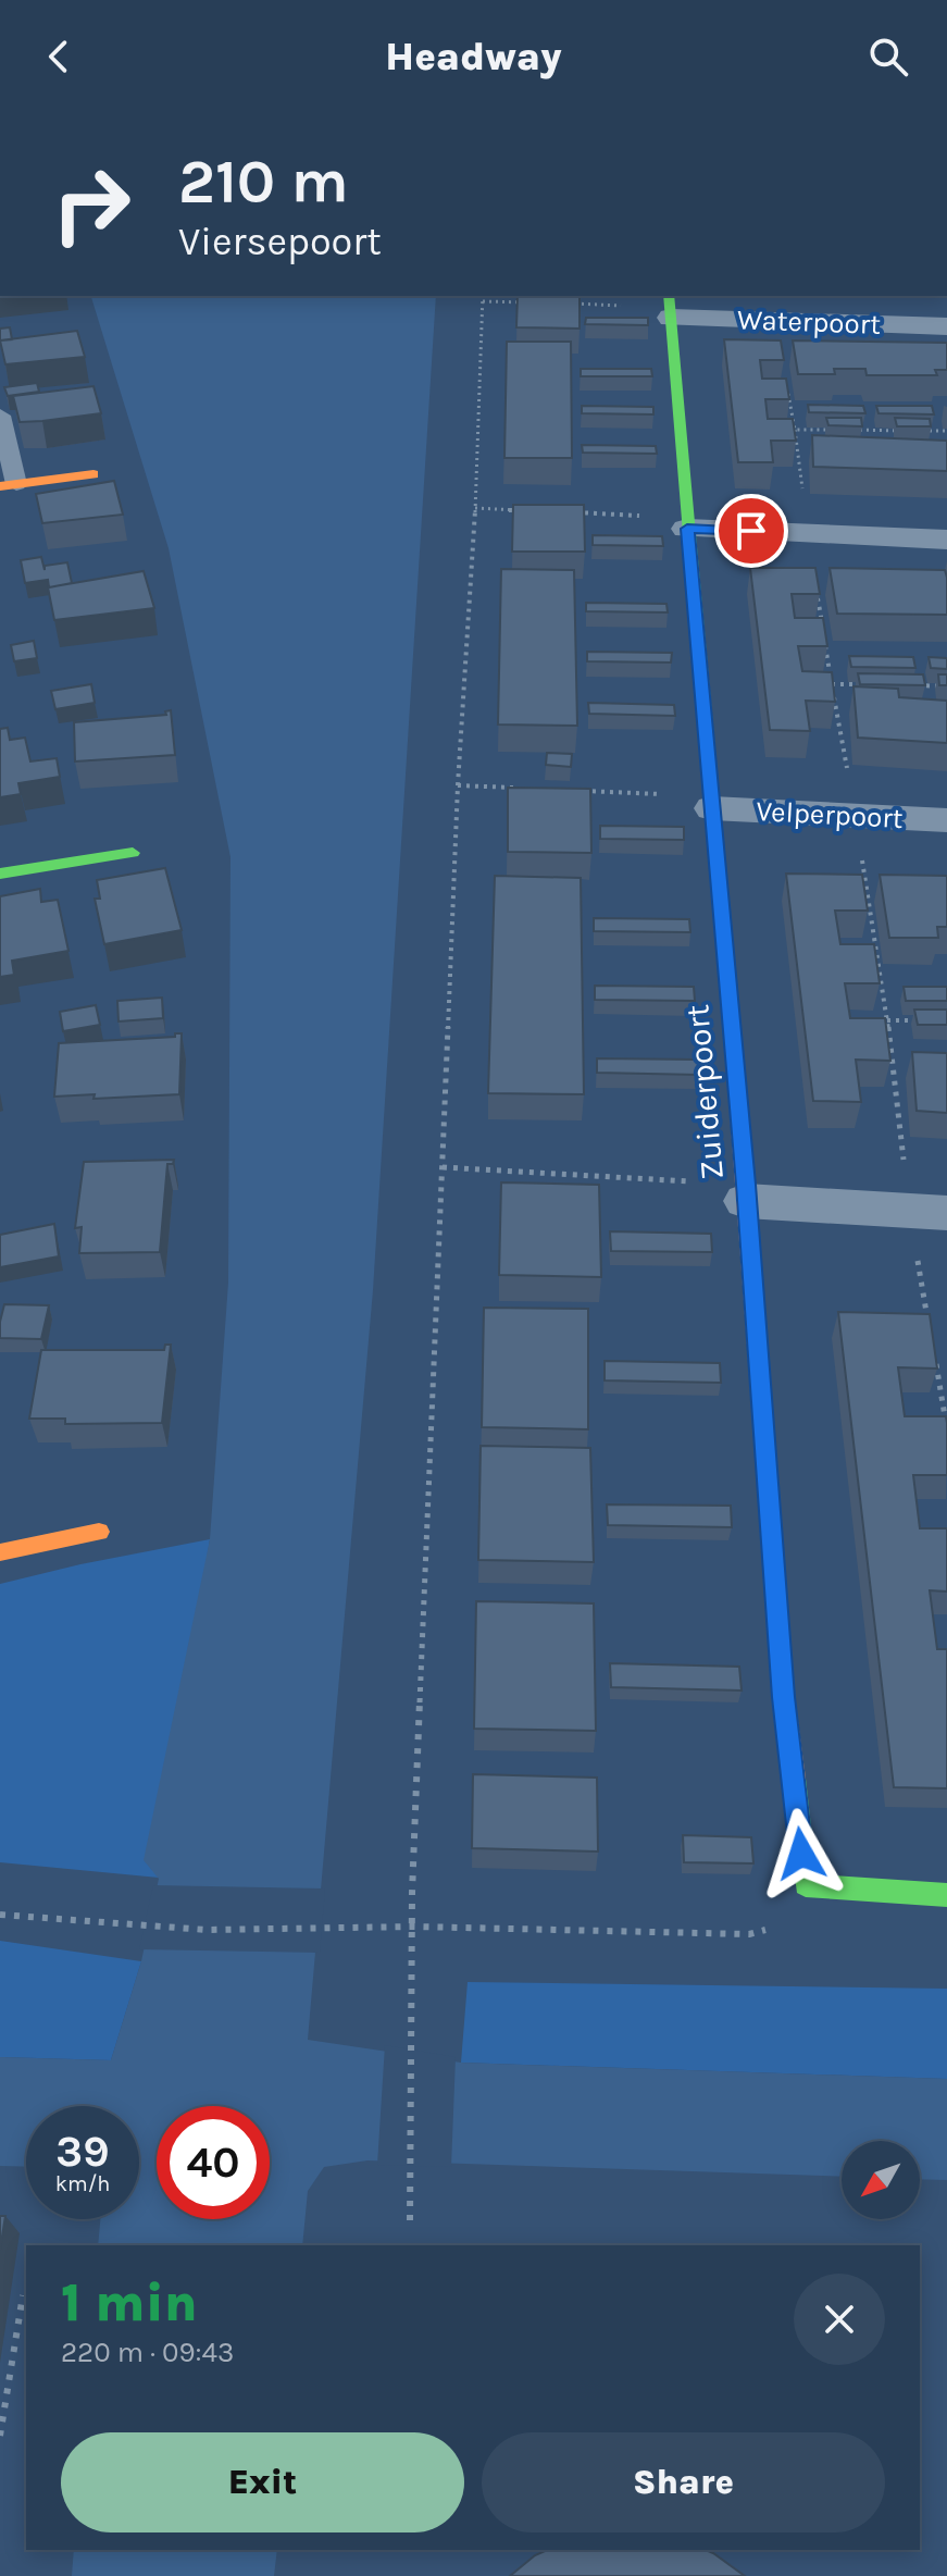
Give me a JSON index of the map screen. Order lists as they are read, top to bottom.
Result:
{
  "streets": {
    "street": ["Waterpoort", "Velperpoort", "Zuiderpoort"]
  },
  "crossings": [
    ["Waterpoort", "Zuiderpoort"],
    ["Velperpoort", "Zuiderpoort"]
  ],
  "north": "bottom left",
  "page": {
    "header": "Headway",
    "turn": ["210 m", "Viersepoort"],
    "speed": "39 km/h",
    "limit": "40",
    "heading": ["1 min", "220 m · 09:43"],
    "buttons": ["Exit", "Share"]
  }
}
